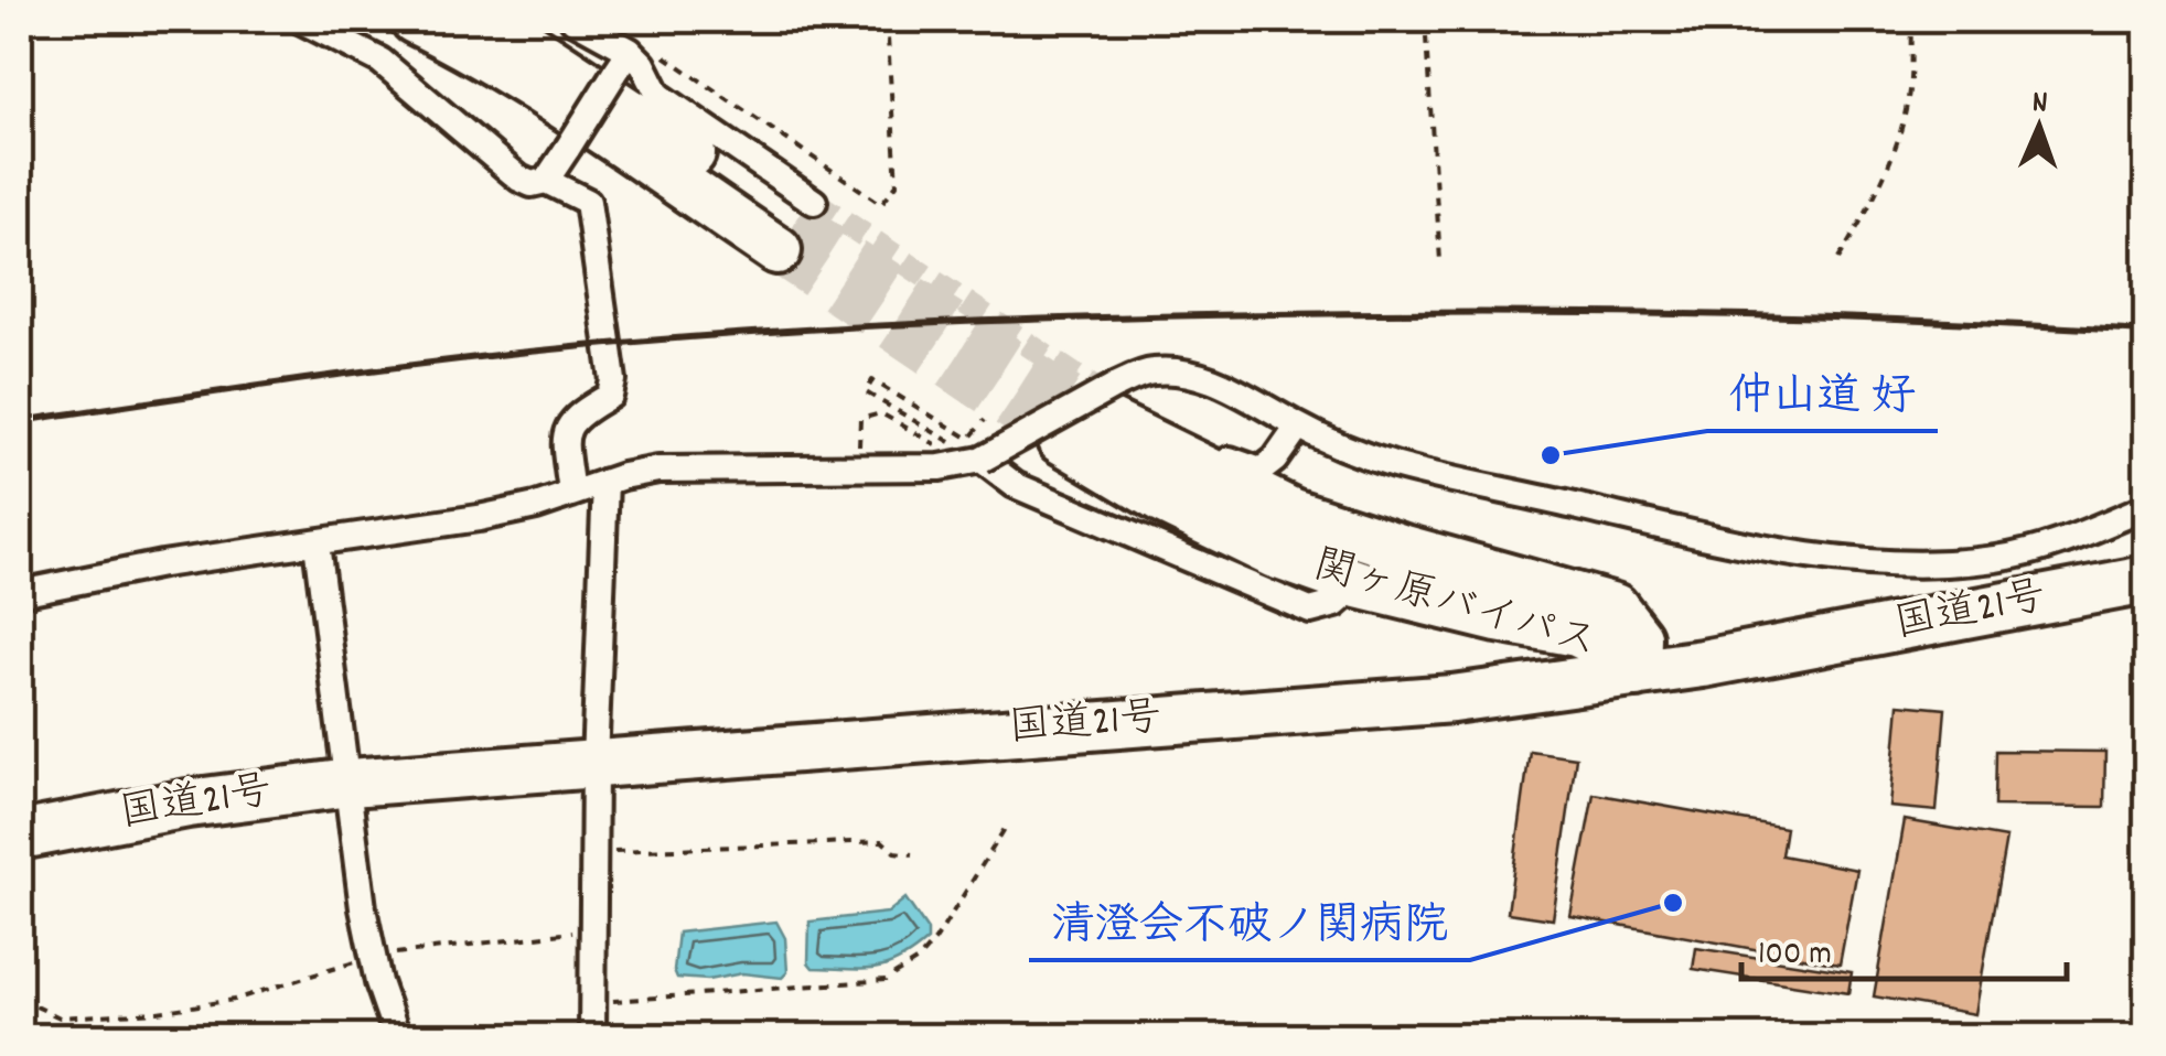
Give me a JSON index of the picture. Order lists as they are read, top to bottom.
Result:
{
  "streets": {
    "highway": ["関ヶ原バイパス", "国道21号"]
  },
  "crossings": [
    ["関ヶ原バイパス", "国道21号"]
  ],
  "places": ["仲山道 好", "清澄会不破ノ関病院"],
  "scale_bar": "100 m",
  "north": "top"
}
